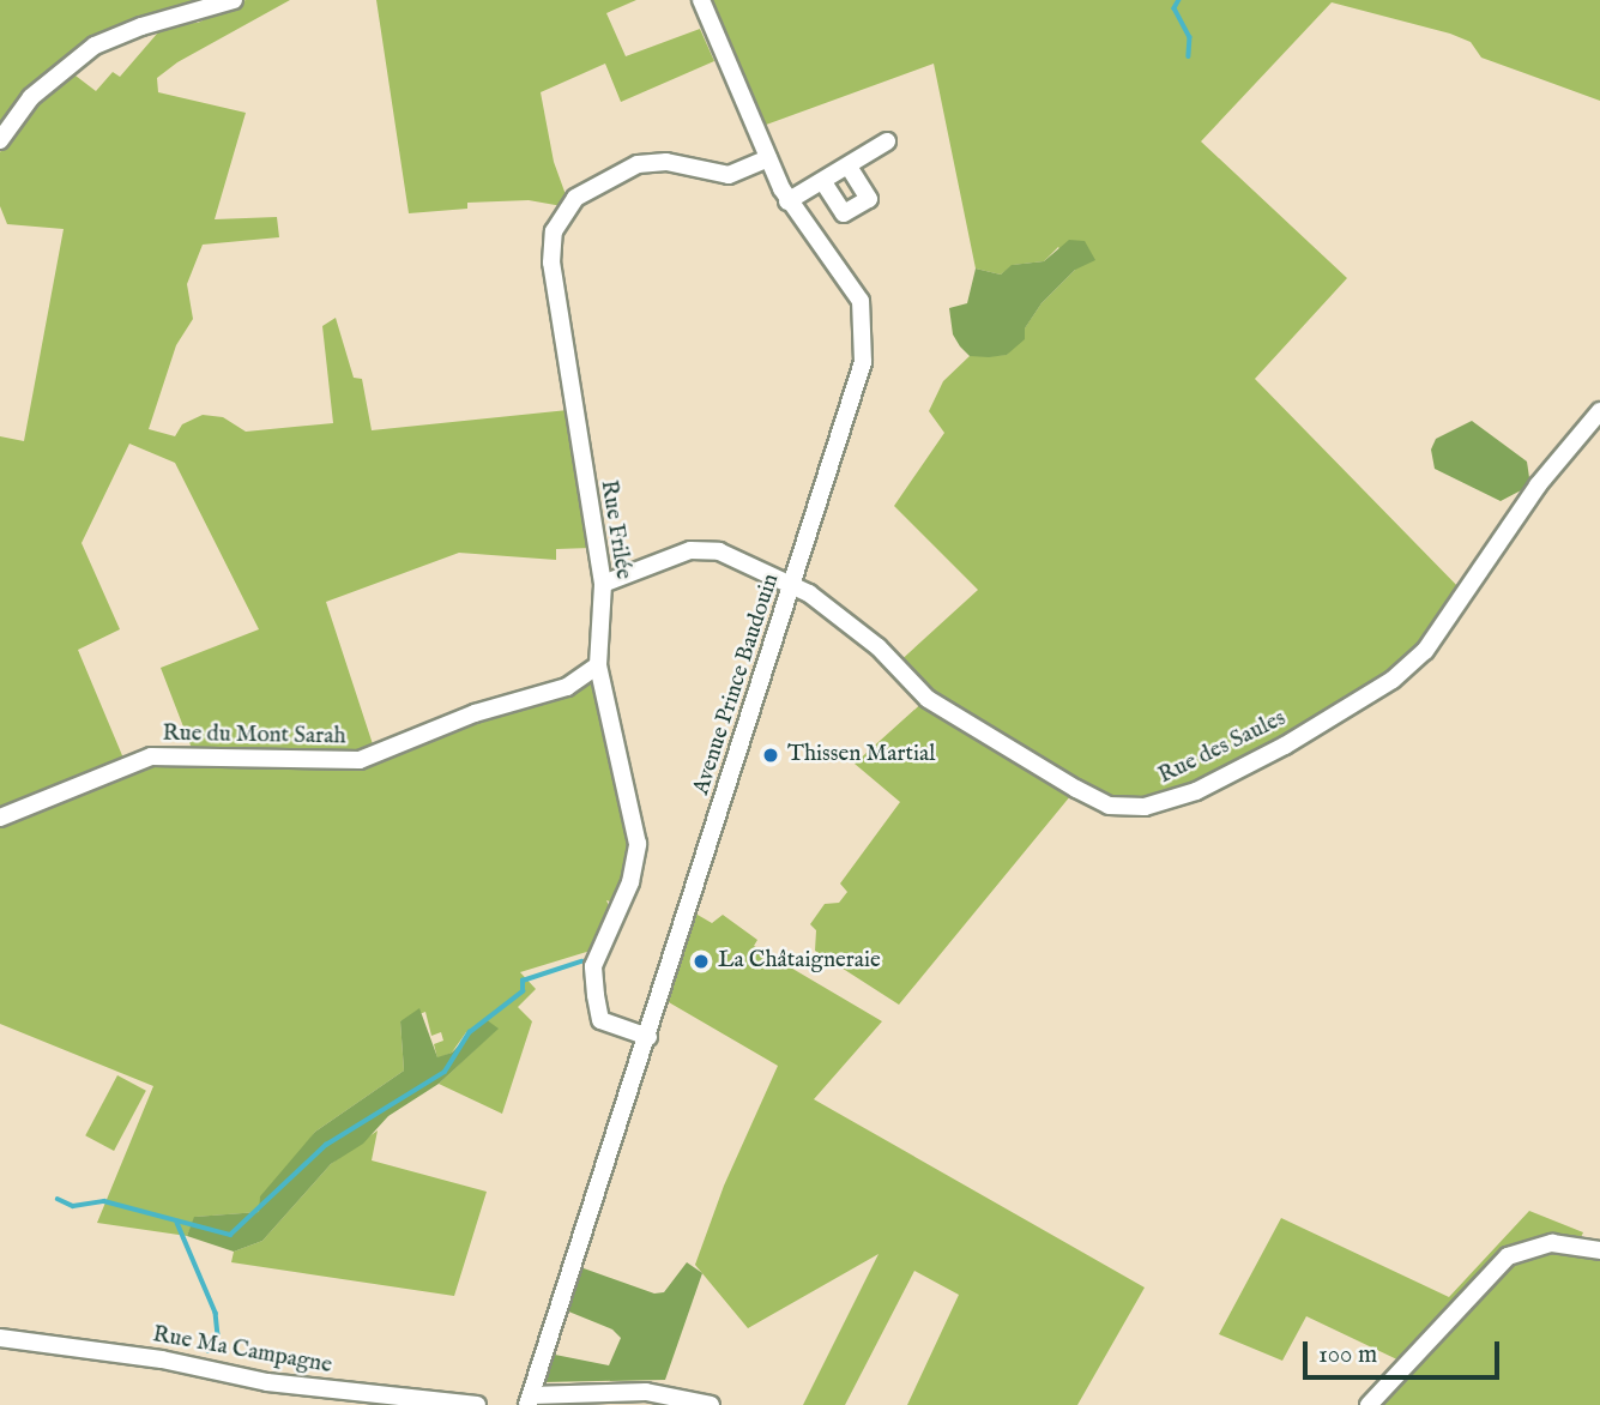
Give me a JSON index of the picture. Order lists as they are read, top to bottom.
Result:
{
  "streets": {
    "street": [
      "Rue Frilée",
      "Avenue Prince Baudouin",
      "Rue du Mont Sarah",
      "Rue des Saules",
      "Rue Ma Campagne"
    ]
  },
  "crossings": [
    ["Rue Frilée", "Avenue Prince Baudouin"],
    ["Rue Frilée", "Rue du Mont Sarah"],
    ["Rue Frilée", "Rue des Saules"],
    ["Avenue Prince Baudouin", "Rue des Saules"]
  ],
  "places": ["Thissen Martial", "La Châtaigneraie"],
  "scale_bar": "100 m"
}
